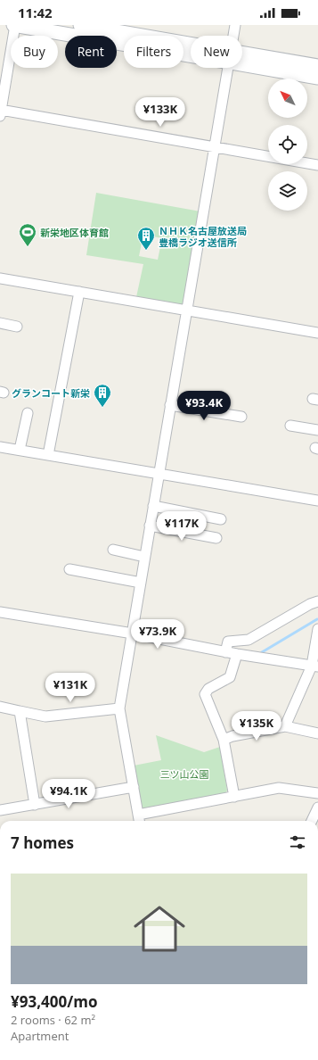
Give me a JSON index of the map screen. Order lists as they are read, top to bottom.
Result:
{
  "parks": ["三ツ山公園"],
  "places": {
    "sports": ["新栄地区体育館"],
    "building": ["ＮＨＫ名古屋放送局 豊橋ラジオ送信所", "グランコート新栄"]
  },
  "north": "top left",
  "page": {
    "status": "11:42",
    "chip": [
      "Buy",
      "Rent",
      "Filters",
      "New"
    ],
    "price": [
      "¥133K",
      "¥93.4K",
      "¥117K",
      "¥73.9K",
      "¥131K",
      "¥135K",
      "¥94.1K"
    ],
    "heading": "7 homes",
    "list": [
      {
        "name": "¥93,400/mo",
        "note": "2 rooms · 62 m² · Apartment"
      }
    ]
  }
}
